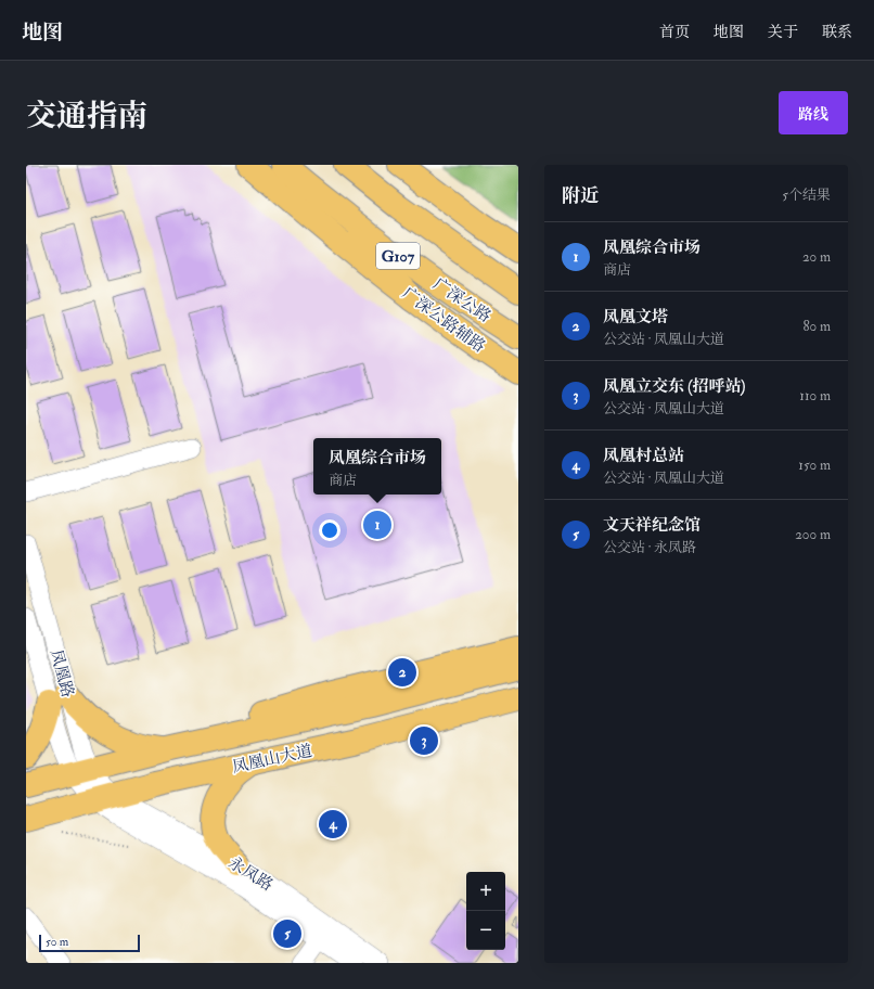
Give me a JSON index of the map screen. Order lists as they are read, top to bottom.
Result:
{
  "streets": {
    "main road": [
      "G107",
      "广深公路",
      "广深公路辅路",
      "凤凰山大道"
    ],
    "street": ["凤凰路", "永凤路"]
  },
  "crossings": [
    ["凤凰路", "凤凰山大道"],
    ["凤凰路", "永凤路"],
    ["凤凰山大道", "永凤路"]
  ],
  "scale_bar": "50 m",
  "page": {
    "header": "地图",
    "nav": [
      "首页",
      "地图",
      "关于",
      "联系"
    ],
    "title": "交通指南",
    "buttons": "路线",
    "heading": ["附近", "5个结果"],
    "list": [
      {
        "mark": "1",
        "name": "凤凰综合市场",
        "note": "商店",
        "value": "20 m"
      },
      {
        "mark": "2",
        "name": "凤凰文塔",
        "note": "公交站 · 凤凰山大道",
        "value": "80 m"
      },
      {
        "mark": "3",
        "name": "凤凰立交东 (招呼站)",
        "note": "公交站 · 凤凰山大道",
        "value": "110 m"
      },
      {
        "mark": "4",
        "name": "凤凰村总站",
        "note": "公交站 · 凤凰山大道",
        "value": "150 m"
      },
      {
        "mark": "5",
        "name": "文天祥纪念馆",
        "note": "公交站 · 永凤路",
        "value": "200 m"
      }
    ],
    "popup": ["凤凰综合市场", "商店"],
    "pins": [
      "1",
      "2",
      "3",
      "4",
      "5"
    ],
    "map_buttons": ["+", "−"],
    "scale": "50 m"
  }
}
